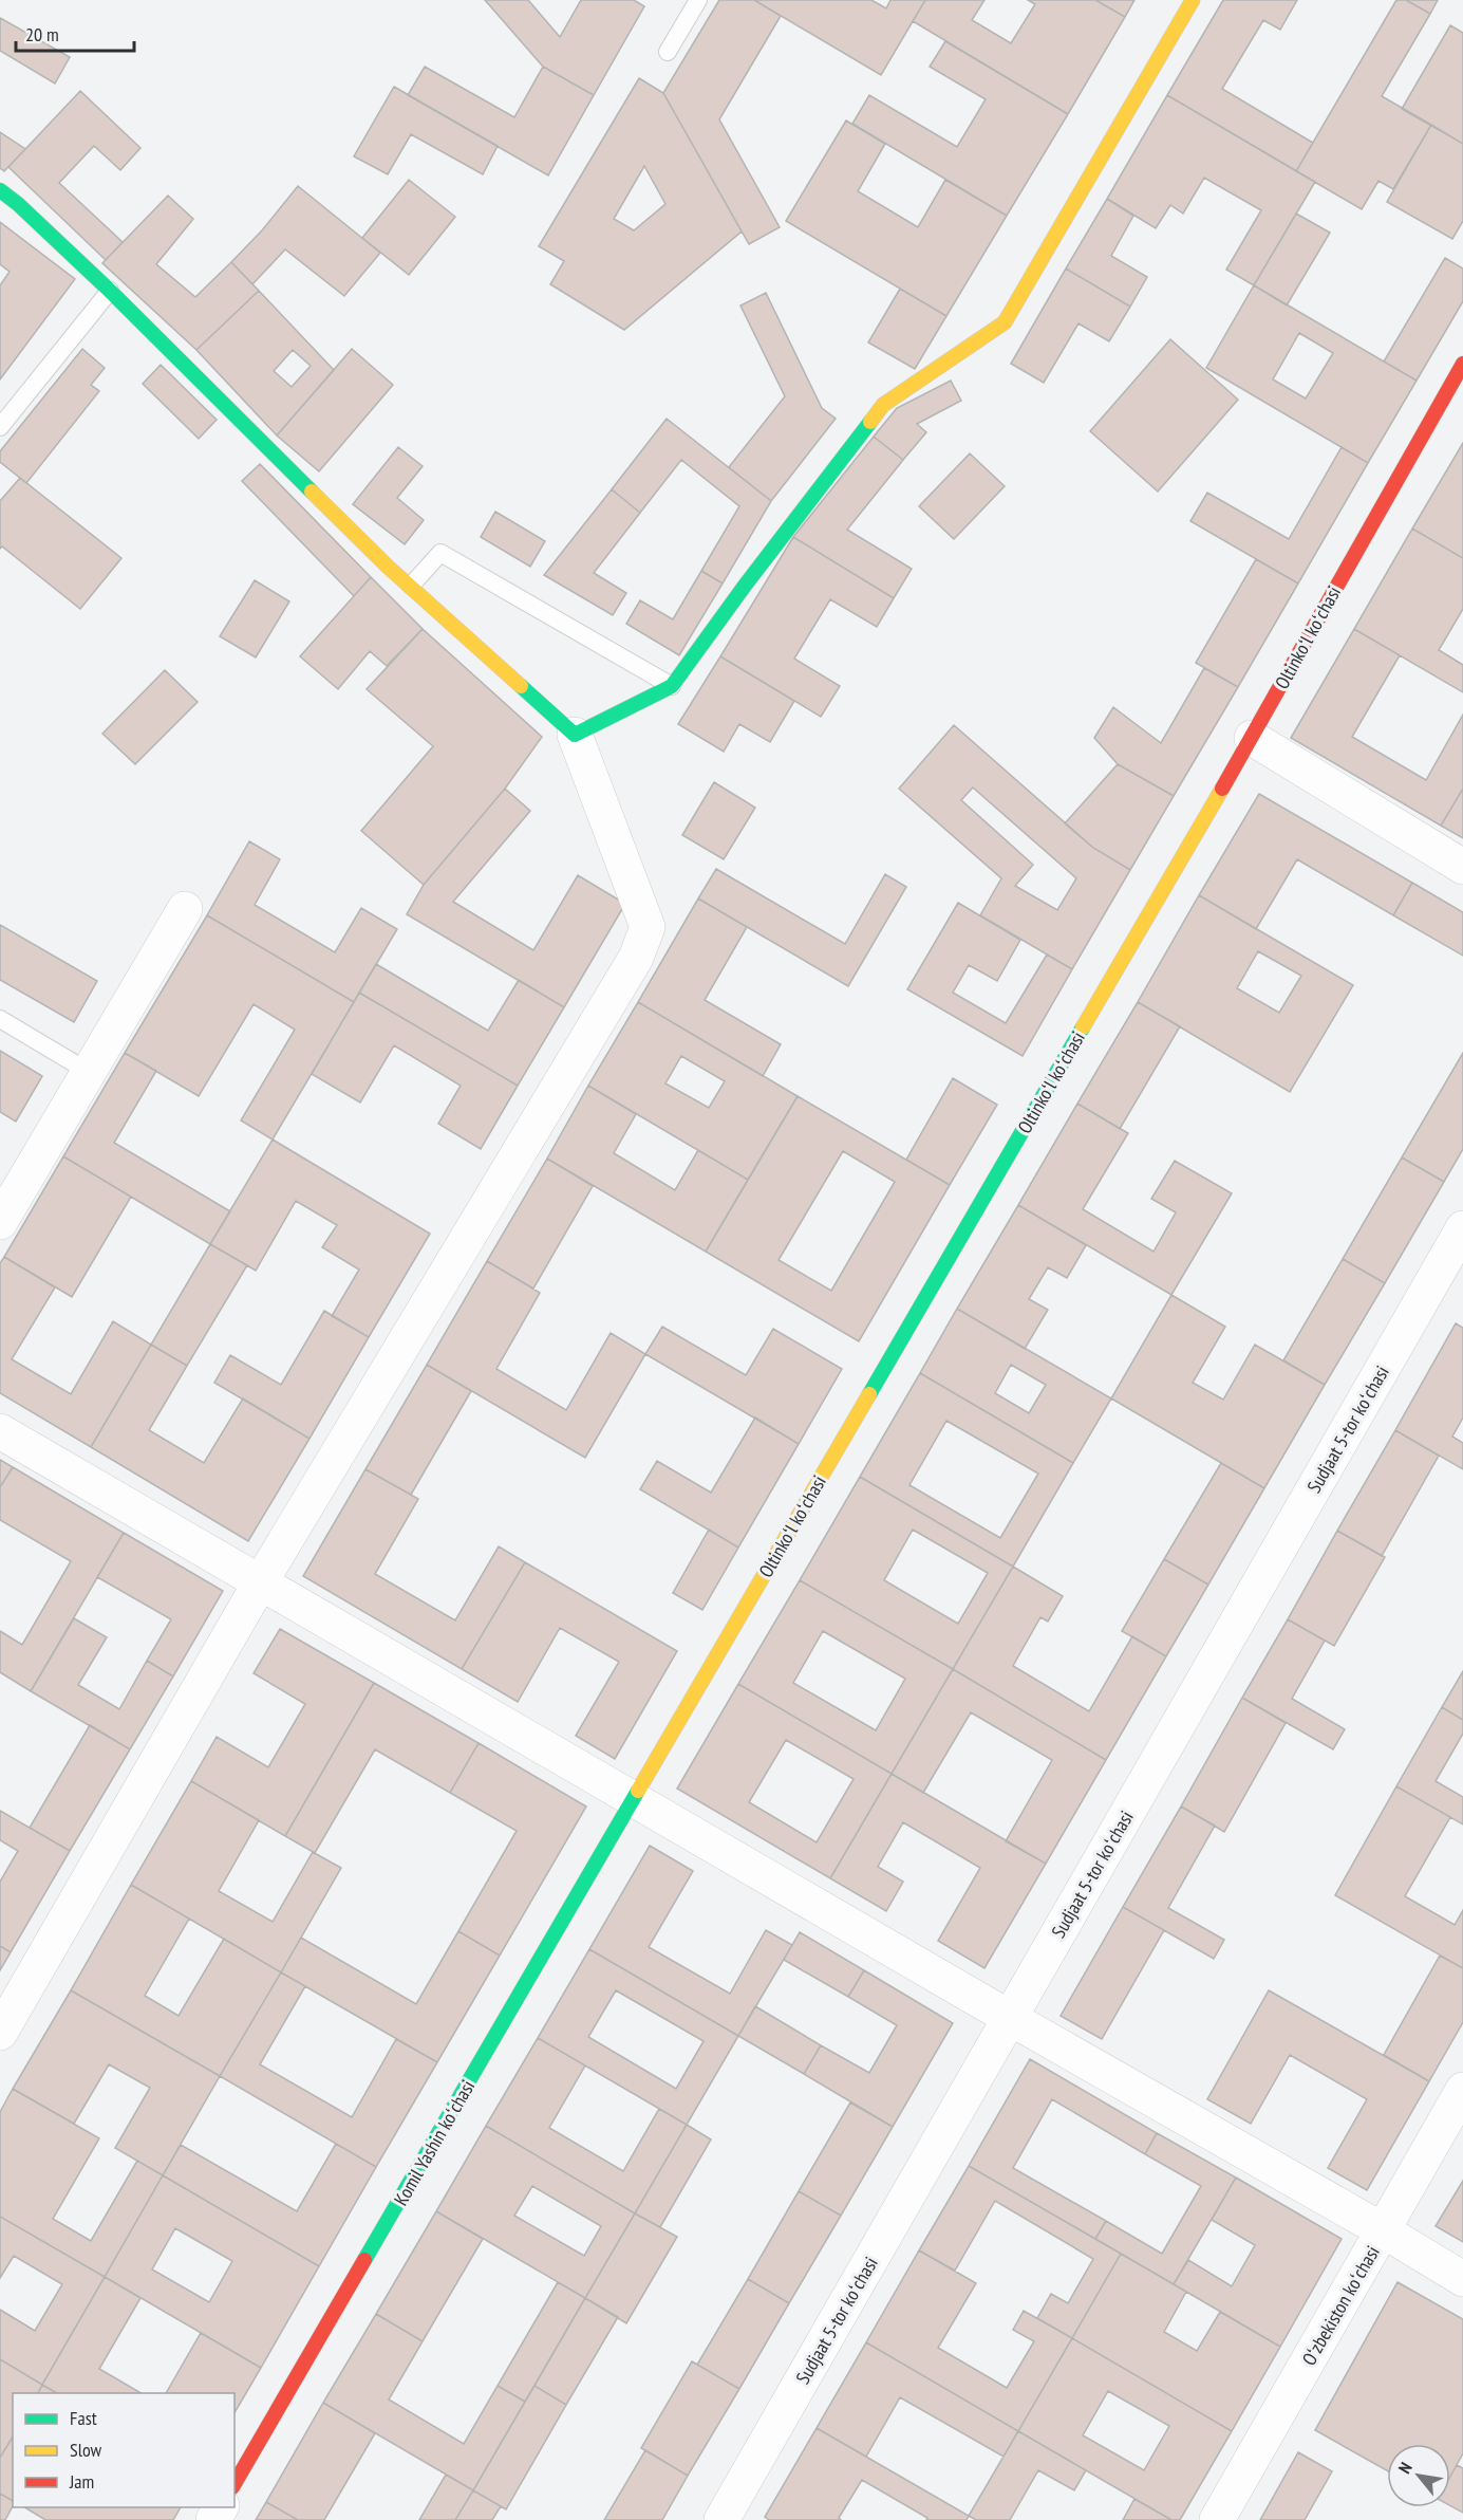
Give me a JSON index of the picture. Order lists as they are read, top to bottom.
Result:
{
  "streets": {
    "street": [
      "Oltinkoʻl koʻchasi",
      "Sudjaat 5-tor koʻchasi",
      "Komil Yashin koʻchasi",
      "Oʻzbekiston koʻchasi"
    ]
  },
  "crossings": [
    ["Oltinkoʻl koʻchasi", "Komil Yashin koʻchasi"]
  ],
  "legend": ["Fast", "Slow", "Jam"],
  "scale_bar": "20 m",
  "north": "top left"
}
